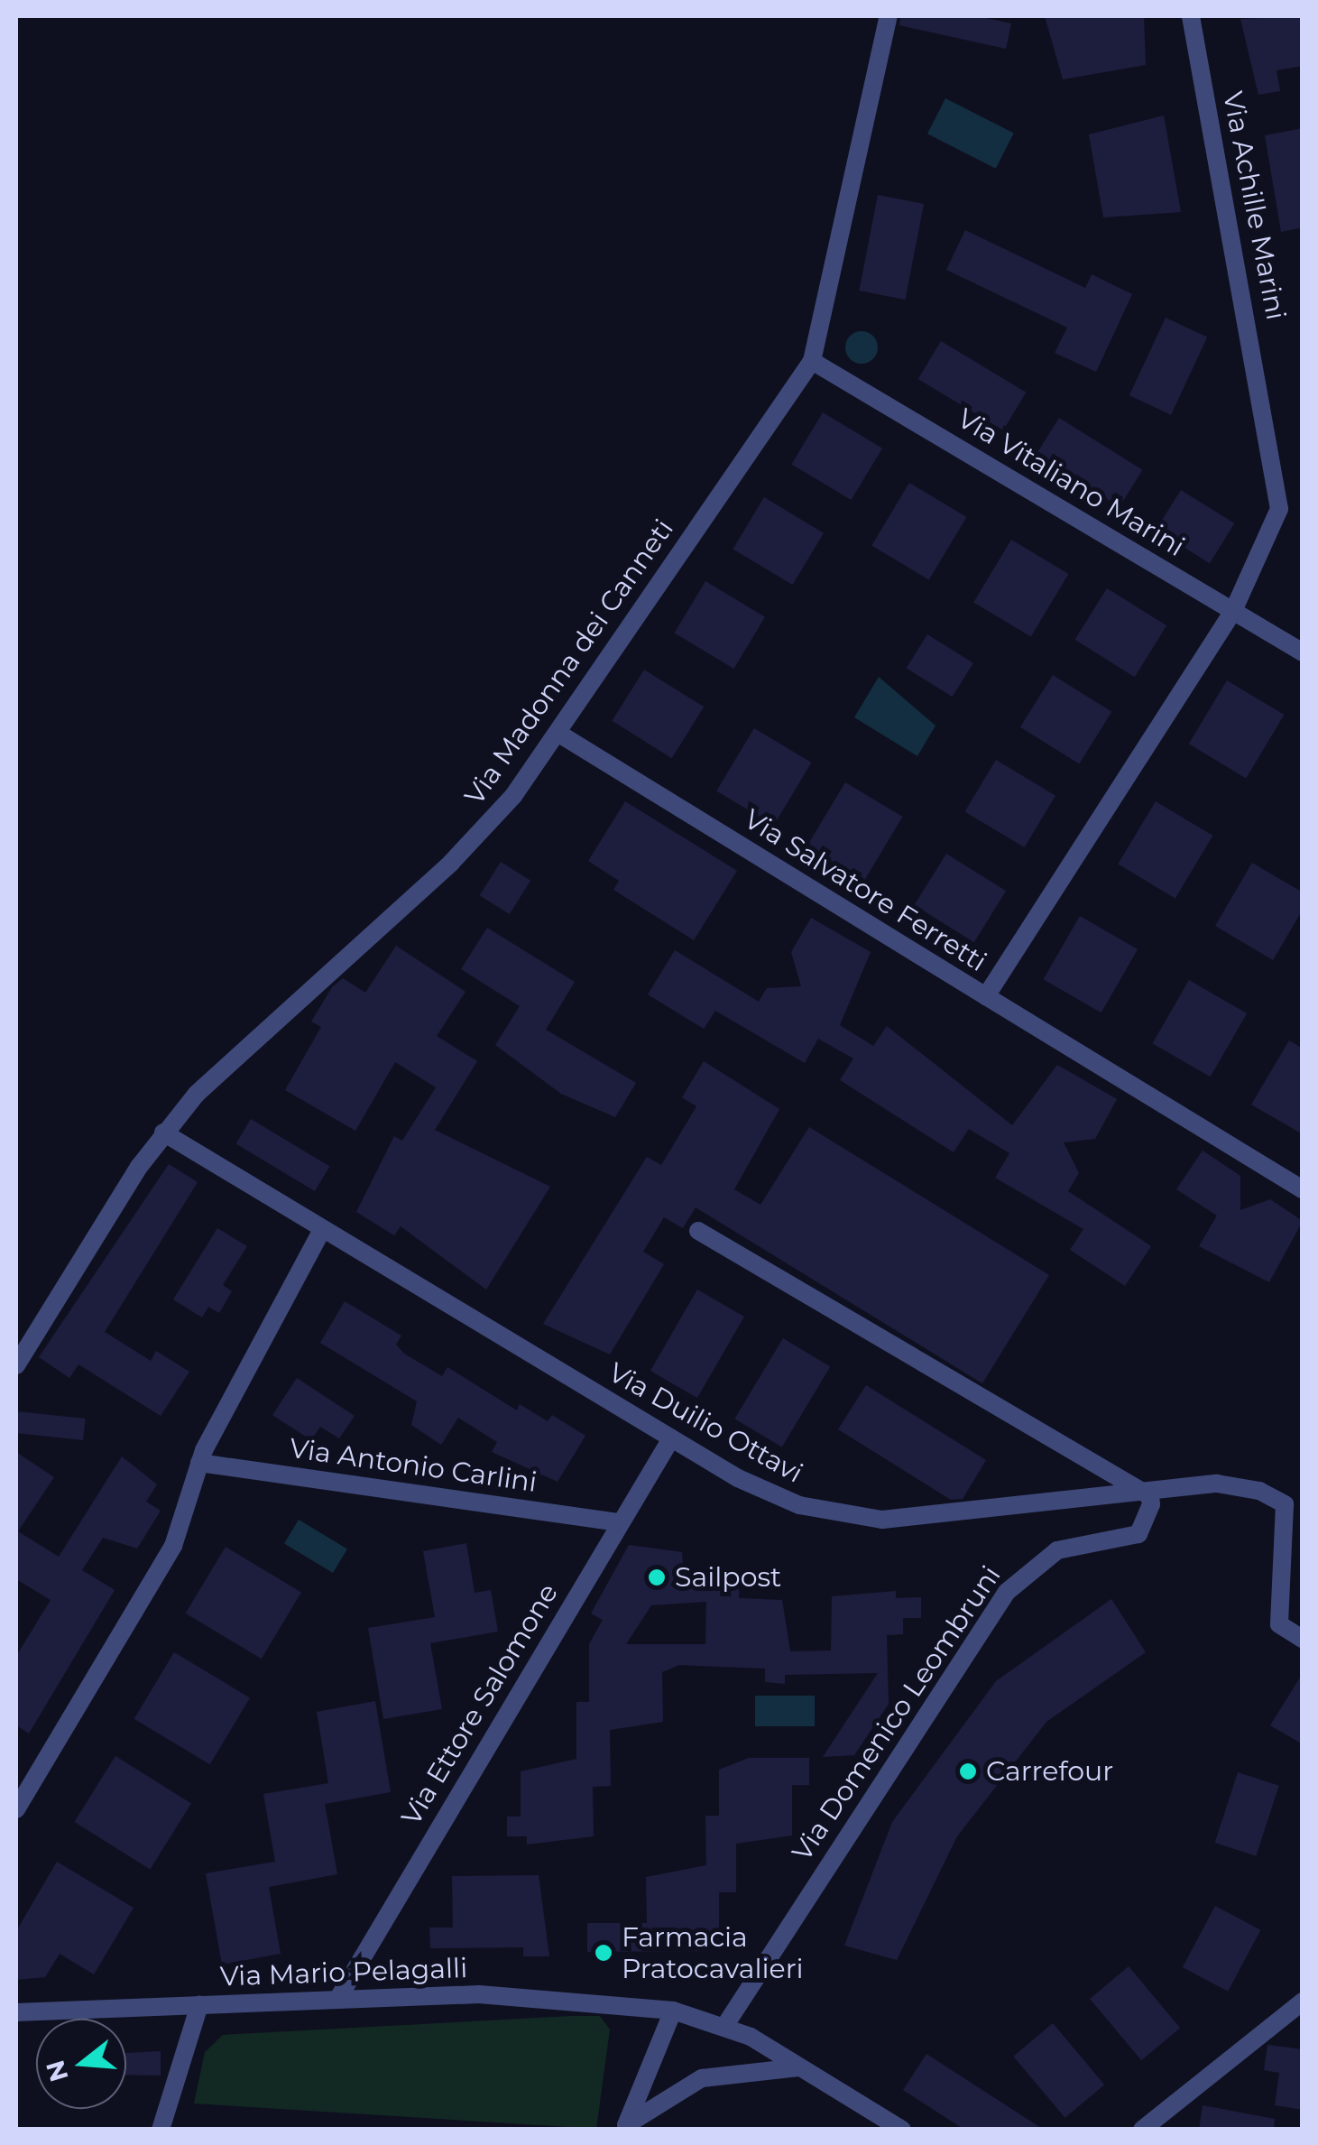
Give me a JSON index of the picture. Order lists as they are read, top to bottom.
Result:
{
  "streets": {
    "street": [
      "Via Achille Marini",
      "Via Vitaliano Marini",
      "Via Madonna dei Canneti",
      "Via Salvatore Ferretti",
      "Via Duilio Ottavi",
      "Via Antonio Carlini",
      "Via Ettore Salomone",
      "Via Domenico Leombruni",
      "Via Mario Pelagalli"
    ]
  },
  "crossings": [
    ["Via Achille Marini", "Via Vitaliano Marini"],
    ["Via Achille Marini", "Via Salvatore Ferretti"],
    ["Via Vitaliano Marini", "Via Madonna dei Canneti"],
    ["Via Vitaliano Marini", "Via Salvatore Ferretti"],
    ["Via Madonna dei Canneti", "Via Salvatore Ferretti"],
    ["Via Madonna dei Canneti", "Via Duilio Ottavi"],
    ["Via Duilio Ottavi", "Via Ettore Salomone"],
    ["Via Duilio Ottavi", "Via Domenico Leombruni"],
    ["Via Antonio Carlini", "Via Ettore Salomone"],
    ["Via Ettore Salomone", "Via Mario Pelagalli"],
    ["Via Domenico Leombruni", "Via Mario Pelagalli"]
  ],
  "places": ["Sailpost", "Carrefour", "Farmacia Pratocavalieri"],
  "north": "left"
}
